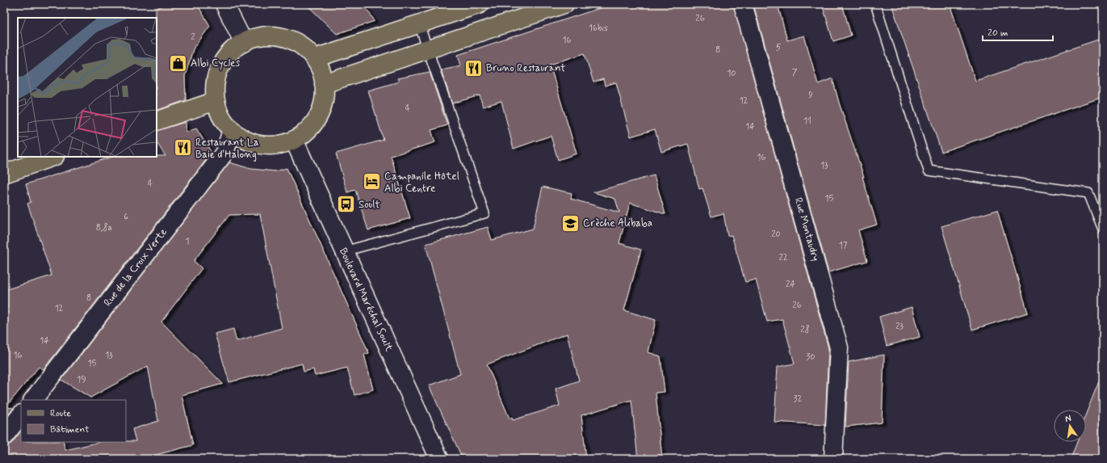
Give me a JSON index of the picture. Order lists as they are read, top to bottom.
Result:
{
  "streets": {
    "street": ["Rue Montaudry", "Rue de la Croix Verte", "Boulevard Maréchal Soult"]
  },
  "crossings": [
    ["Rue de la Croix Verte", "Boulevard Maréchal Soult"]
  ],
  "places": {
    "shop": ["Albi Cycles"],
    "restaurant": ["Bruno Restaurant", "Restaurant La Baie d'Halong"],
    "hotel": ["Campanile Hôtel Albi Centre"],
    "bus stop": ["Soult"],
    "school or university": ["Crèche Alibaba"]
  },
  "house_numbers": [
    "26",
    "16bis",
    "2",
    "16",
    "5",
    "8",
    "7",
    "10",
    "9",
    "12",
    "4",
    "11",
    "14",
    "16",
    "13",
    "4",
    "15",
    "6",
    "8,8a",
    "20",
    "1",
    "17",
    "22",
    "24",
    "8",
    "26",
    "12",
    "23",
    "28",
    "14",
    "16",
    "13",
    "30",
    "15",
    "19",
    "32"
  ],
  "legend": ["Route", "Bâtiment"],
  "scale_bar": "20 m",
  "north": "top"
}
